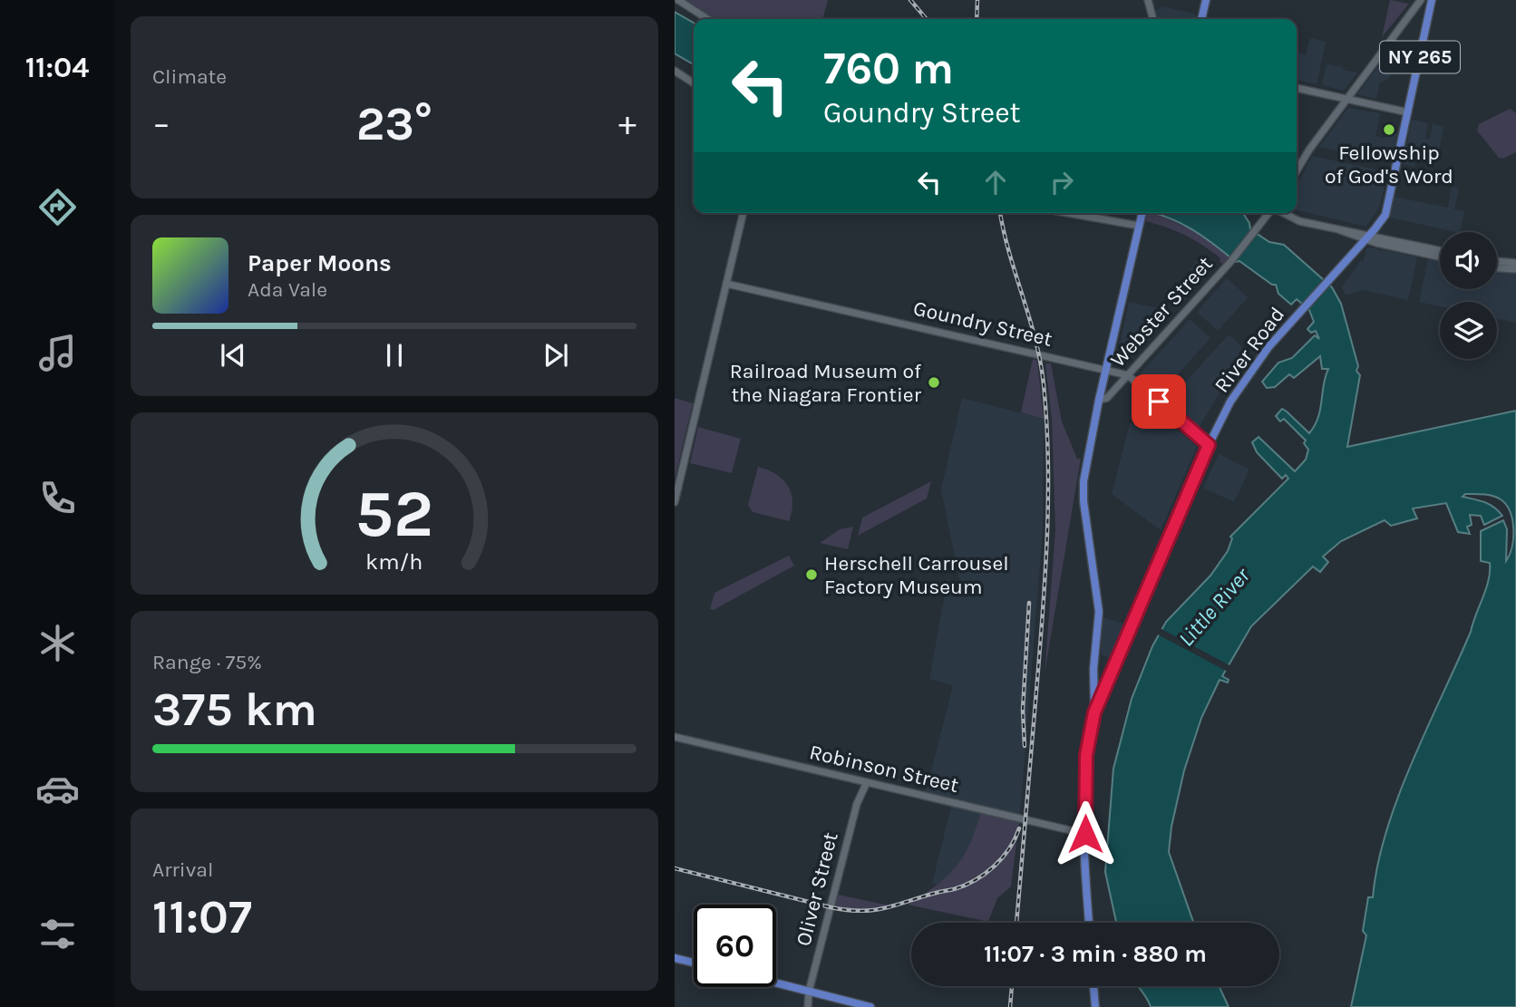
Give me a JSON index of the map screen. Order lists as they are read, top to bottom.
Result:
{
  "streets": {
    "main road": ["NY 265", "River Road"],
    "street": [
      "Webster Street",
      "Goundry Street",
      "Robinson Street",
      "Oliver Street"
    ]
  },
  "crossings": [
    ["NY 265", "River Road"],
    ["Webster Street", "Goundry Street"],
    ["Goundry Street", "River Road"],
    ["River Road", "Robinson Street"],
    ["Robinson Street", "Oliver Street"]
  ],
  "water": ["Little River"],
  "places": ["Fellowship of God's Word", "Railroad Museum of the Niagara Frontier", "Herschell Carrousel Factory Museum"],
  "page": {
    "tabs": "11:04",
    "tile": [
      "Climate",
      ["Range · 75%", "375 km"],
      ["Arrival", "11:07"]
    ],
    "turn": ["760 m", "Goundry Street"],
    "heat": ["−", "23°", "+"],
    "song": ["Paper Moons", "Ada Vale"],
    "limit": "60",
    "trip": "11:07 · 3 min · 880 m",
    "gauge": ["52", "km/h"]
  }
}
